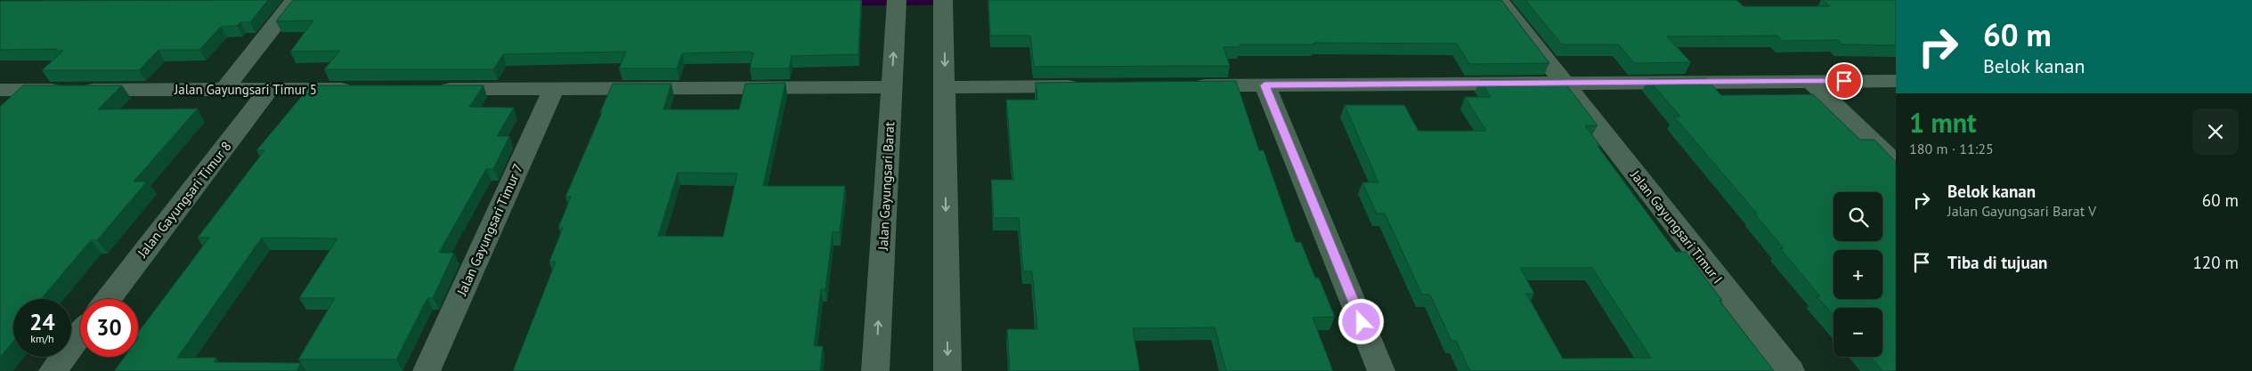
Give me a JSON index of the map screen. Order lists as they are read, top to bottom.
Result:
{
  "streets": {
    "street": [
      "Jalan Gayungsari Timur 5",
      "Jalan Gayungsari Barat",
      "Jalan Gayungsari Timur 8",
      "Jalan Gayungsari Timur I",
      "Jalan Gayungsari Timur 7"
    ]
  },
  "crossings": [
    ["Jalan Gayungsari Timur 5", "Jalan Gayungsari Timur 8"]
  ],
  "page": {
    "turn": ["60 m", "Belok kanan"],
    "heading": ["1 mnt", "180 m · 11:25"],
    "list": [
      {
        "name": "Belok kanan",
        "note": "Jalan Gayungsari Barat V",
        "value": "60 m"
      },
      {
        "name": "Tiba di tujuan",
        "value": "120 m"
      }
    ],
    "map_buttons": ["+", "−"],
    "speed": "24 km/h",
    "limit": "30"
  }
}
